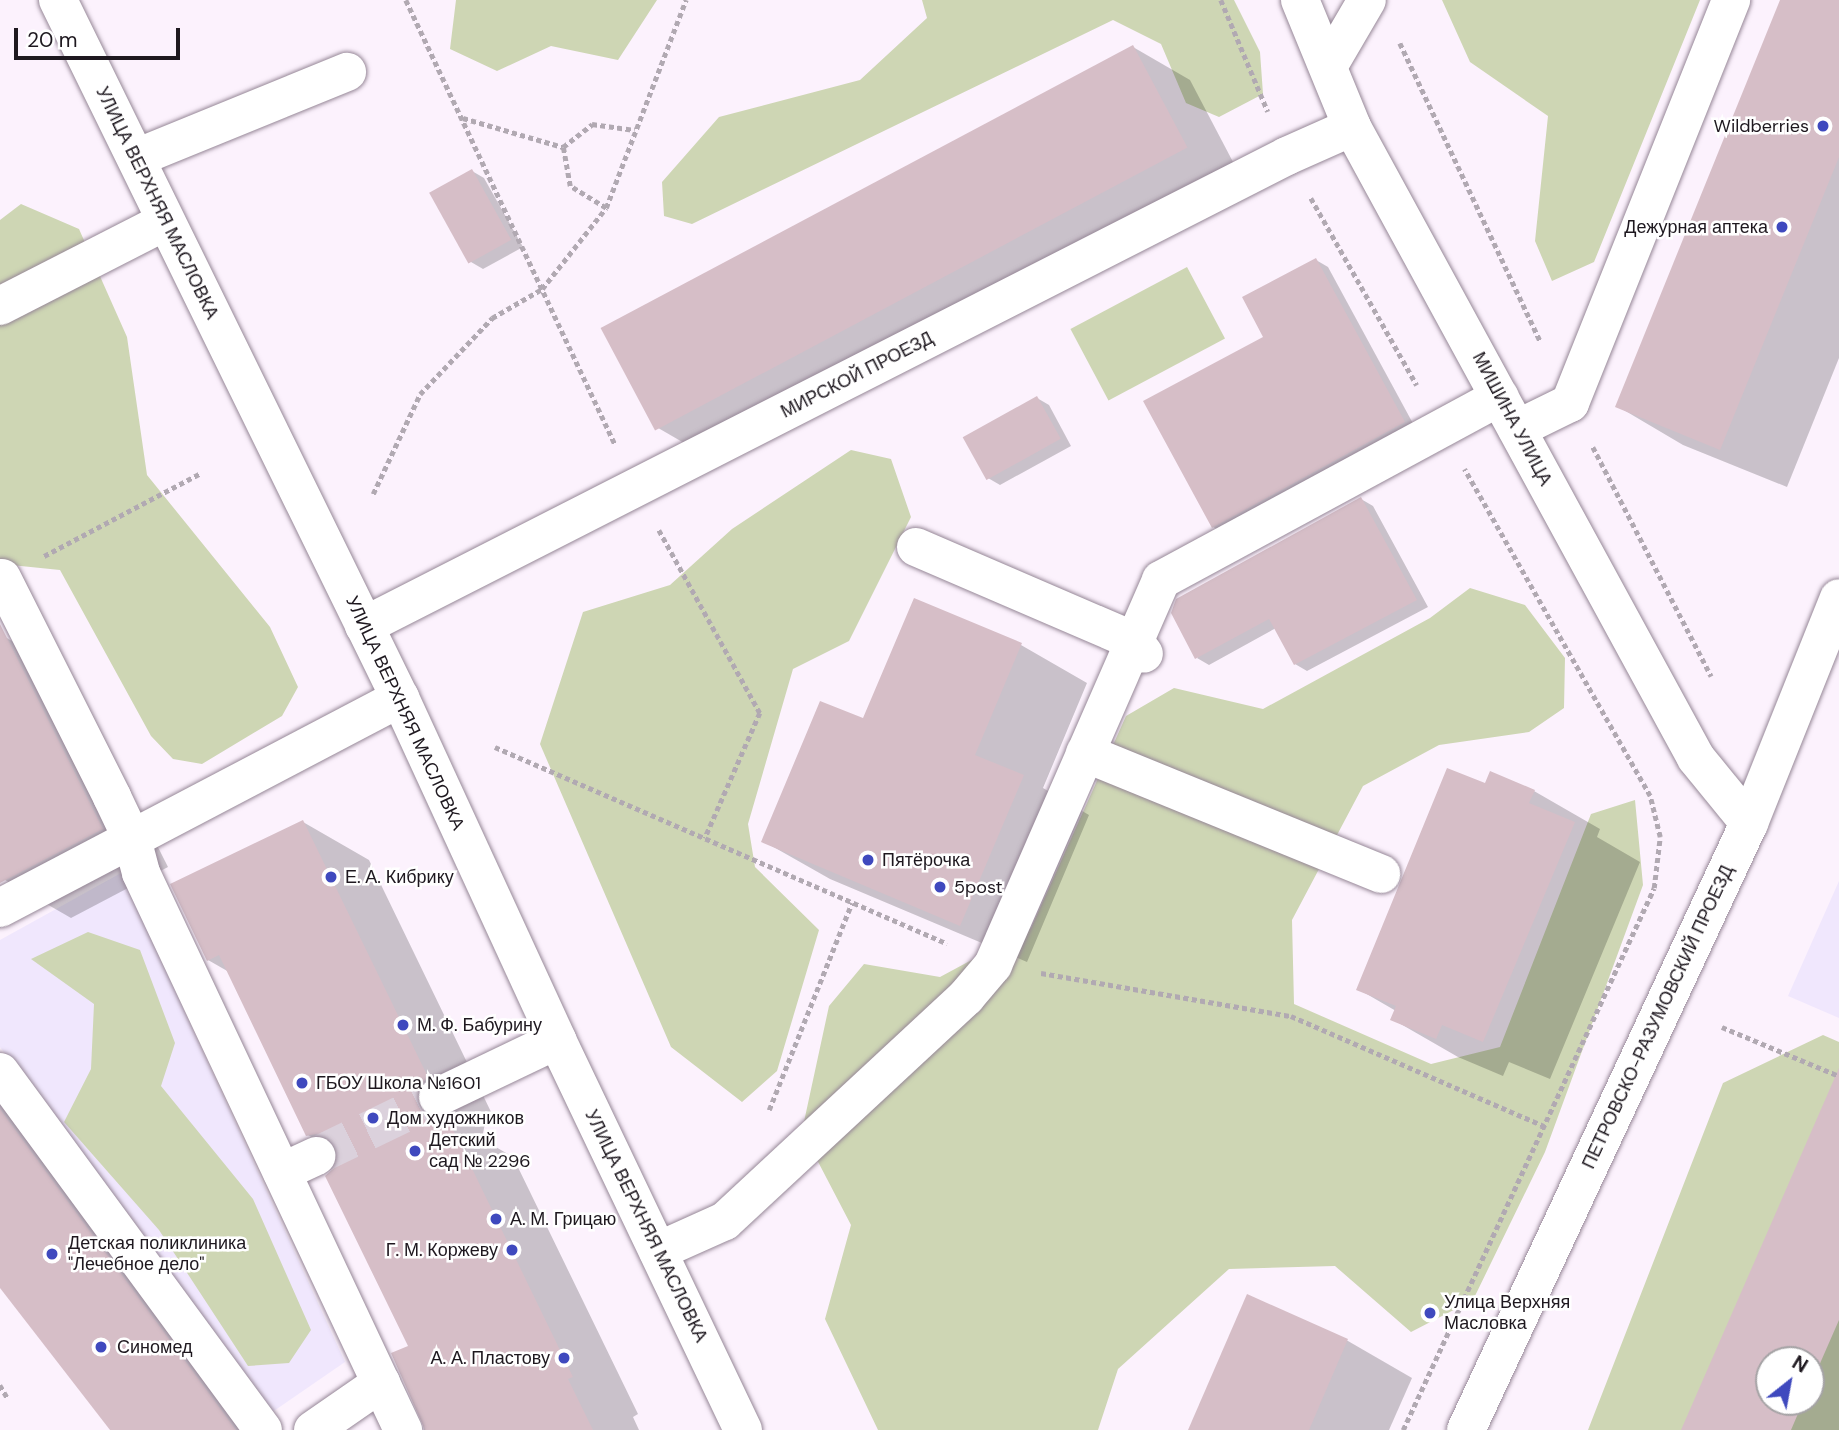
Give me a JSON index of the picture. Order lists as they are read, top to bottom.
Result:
{
  "streets": {
    "street": [
      "УЛИЦА ВЕРХНЯЯ МАСЛОВКА",
      "МИРСКОЙ ПРОЕЗД",
      "МИШИНА УЛИЦА",
      "ПЕТРОВСКО-РАЗУМОВСКИЙ ПРОЕЗД"
    ]
  },
  "crossings": [
    ["УЛИЦА ВЕРХНЯЯ МАСЛОВКА", "МИРСКОЙ ПРОЕЗД"],
    ["МИРСКОЙ ПРОЕЗД", "МИШИНА УЛИЦА"],
    ["МИШИНА УЛИЦА", "ПЕТРОВСКО-РАЗУМОВСКИЙ ПРОЕЗД"]
  ],
  "places": [
    "Wildberries",
    "Дежурная аптека",
    "Пятёрочка",
    "Е. А. Кибрику",
    "5post",
    "М. Ф. Бабурину",
    "ГБОУ Школа №1601",
    "Дом художников",
    "Детский сад № 2296",
    "А. М. Грицаю",
    "Г. М. Коржеву",
    "Детская поликлиника \"Лечебное дело\"",
    "Улица Верхняя Масловка",
    "Синомед",
    "А. А. Пластову"
  ],
  "scale_bar": "20 m",
  "north": "top right"
}
